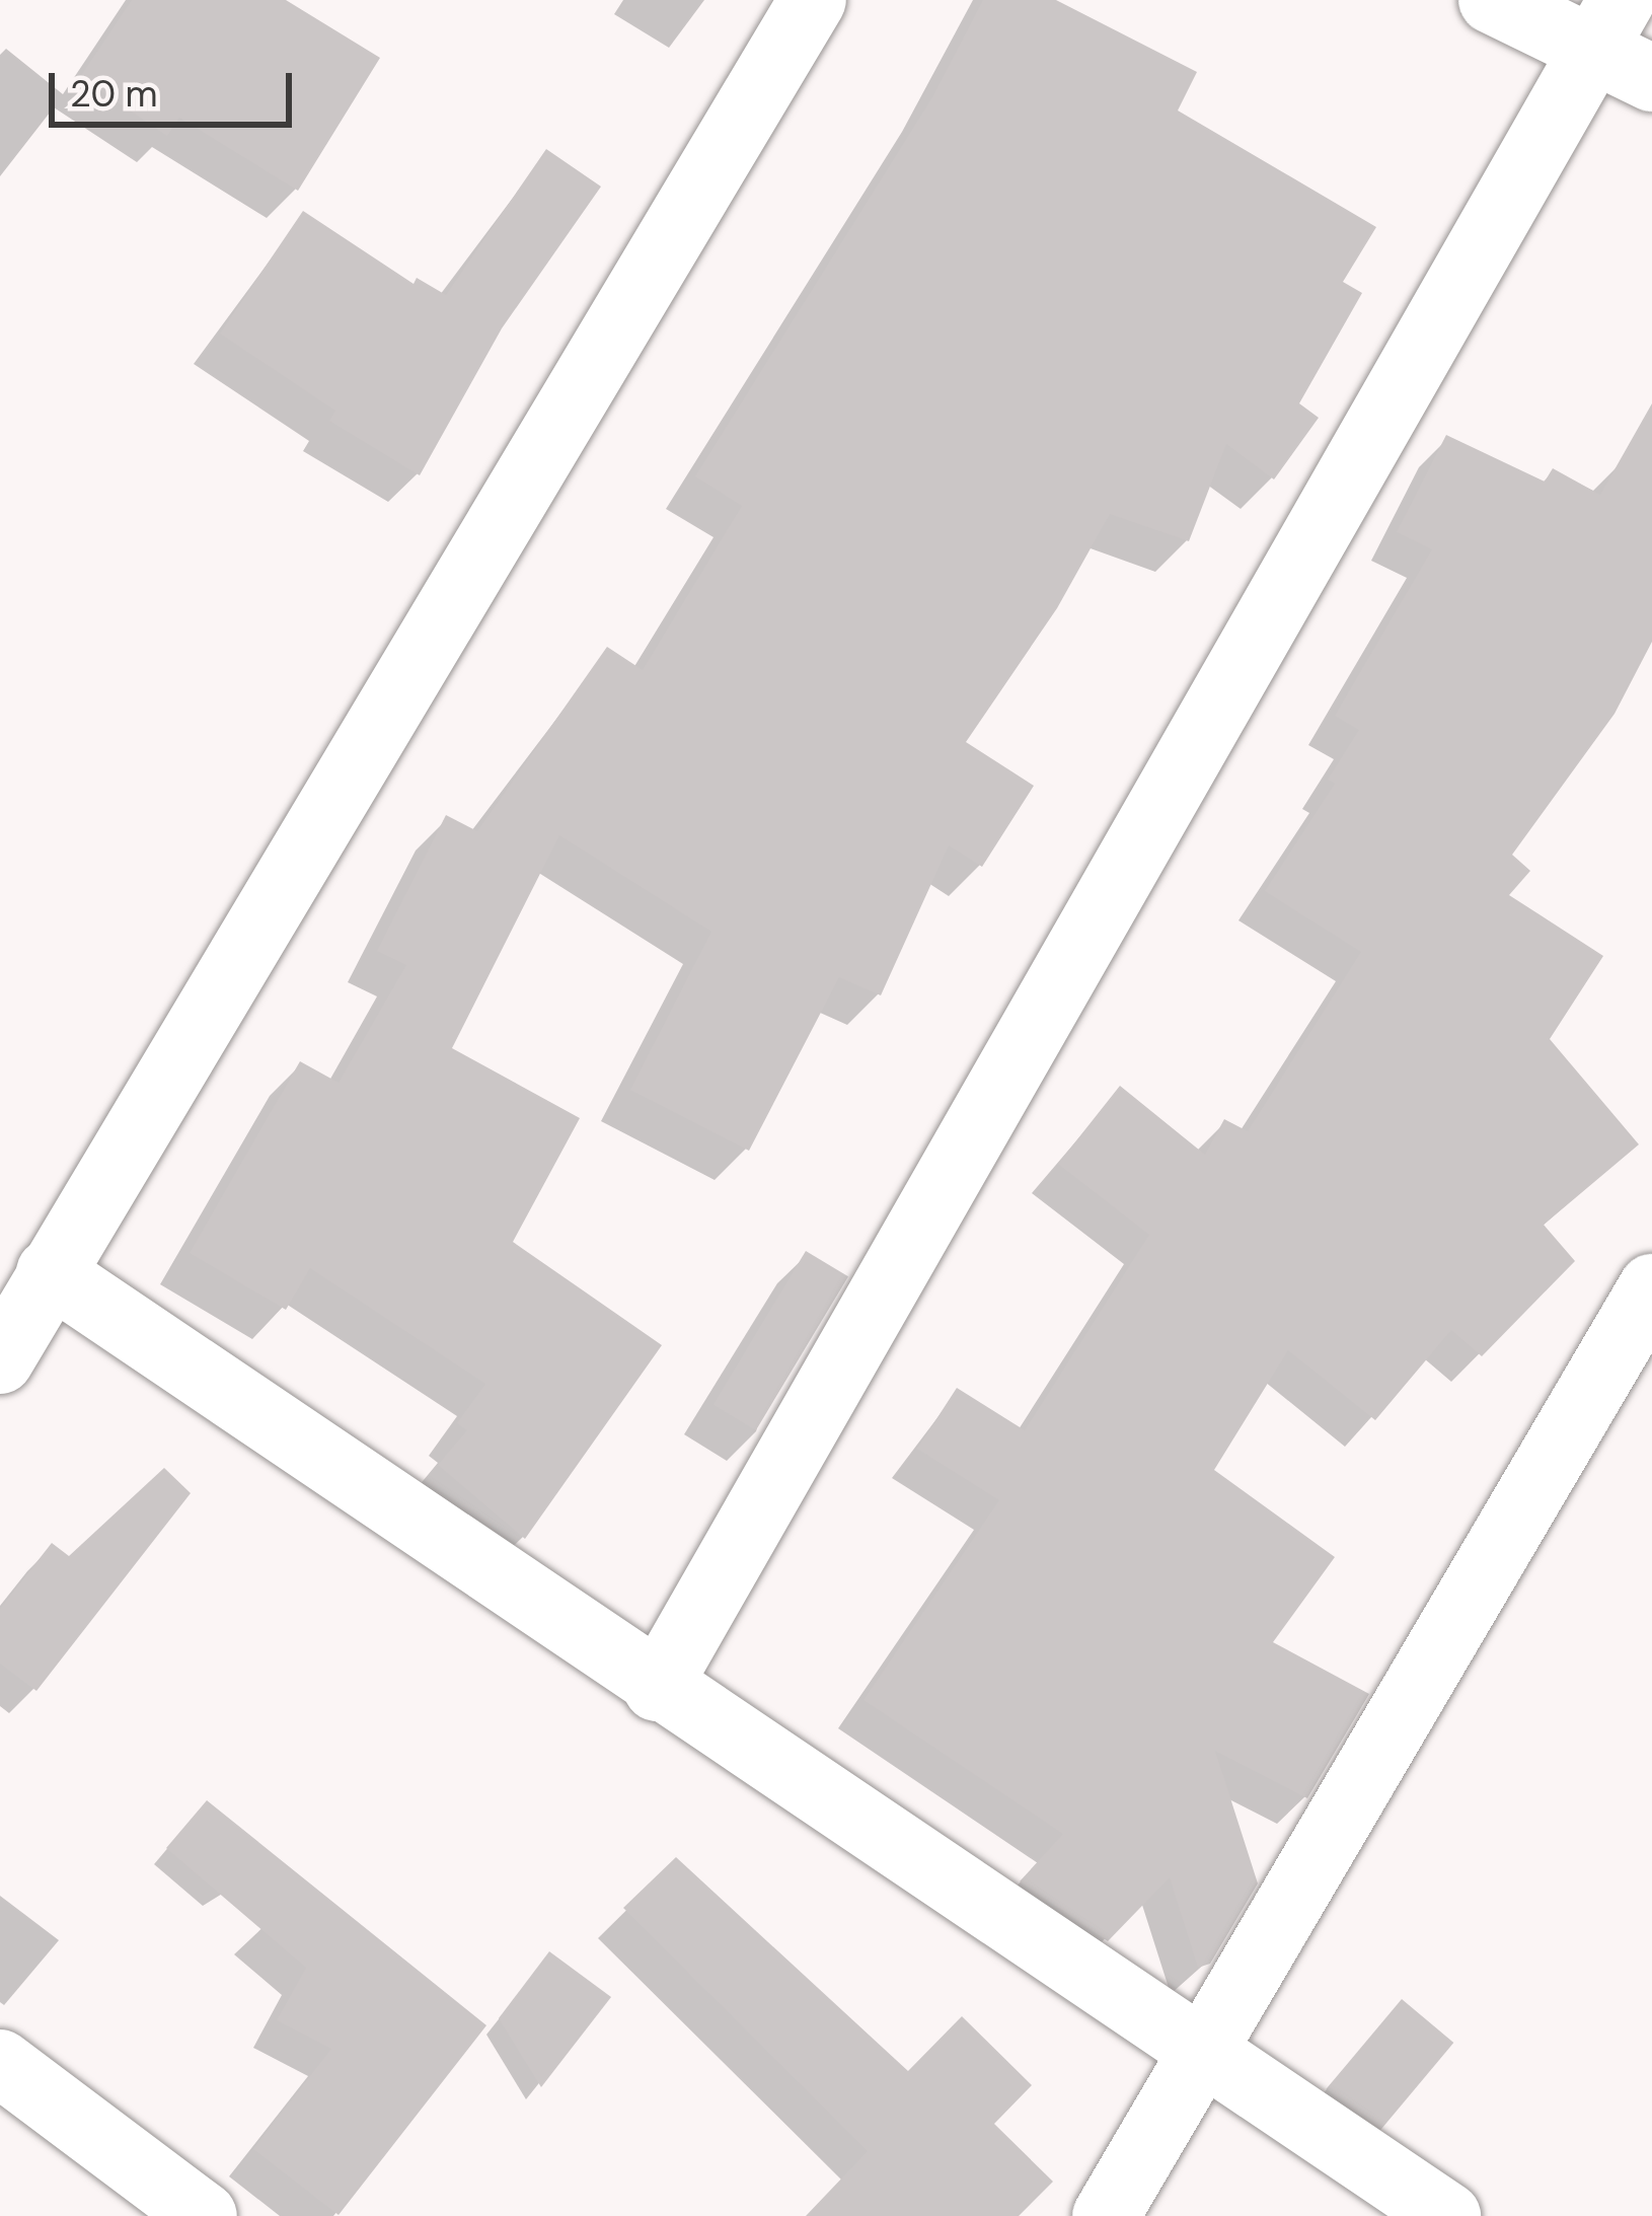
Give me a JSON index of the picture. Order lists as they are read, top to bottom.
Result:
{
  "scale_bar": "20 m"
}
